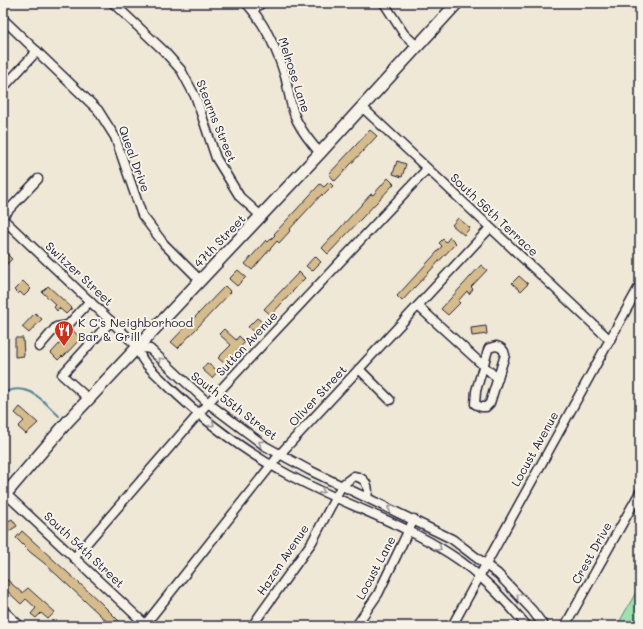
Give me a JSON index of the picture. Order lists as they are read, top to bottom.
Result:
{
  "streets": {
    "main road": ["47th Street"],
    "street": [
      "Melrose Lane",
      "Stearns Street",
      "Queal Drive",
      "South 56th Terrace",
      "Switzer Street",
      "Sutton Avenue",
      "Oliver Street",
      "South 55th Street",
      "Locust Avenue",
      "South 54th Street",
      "Crest Drive",
      "Hazen Avenue",
      "Locust Lane"
    ]
  },
  "crossings": [
    ["Melrose Lane", "47th Street"],
    ["Stearns Street", "47th Street"],
    ["Queal Drive", "47th Street"],
    ["South 56th Terrace", "47th Street"],
    ["South 56th Terrace", "Sutton Avenue"],
    ["South 56th Terrace", "Oliver Street"],
    ["South 56th Terrace", "Locust Avenue"],
    ["47th Street", "Switzer Street"],
    ["47th Street", "South 55th Street"],
    ["47th Street", "South 54th Street"],
    ["Switzer Street", "South 55th Street"],
    ["Sutton Avenue", "South 55th Street"],
    ["Sutton Avenue", "South 54th Street"],
    ["Oliver Street", "South 55th Street"],
    ["Oliver Street", "South 54th Street"],
    ["South 55th Street", "Locust Avenue"],
    ["South 55th Street", "Hazen Avenue"],
    ["South 55th Street", "Locust Lane"]
  ],
  "places": {
    "restaurant": ["K C's Neighborhood Bar & Grill"]
  }
}
